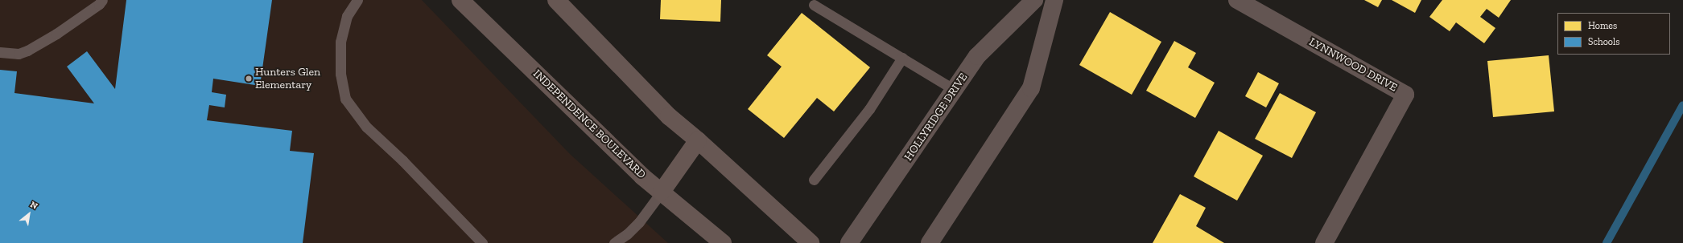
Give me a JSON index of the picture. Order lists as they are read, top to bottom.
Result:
{
  "streets": {
    "main road": ["INDEPENDENCE BOULEVARD"],
    "street": ["LYNNWOOD DRIVE", "HOLLYRIDGE DRIVE"]
  },
  "places": ["Hunters Glen Elementary"],
  "legend": ["Homes", "Schools"],
  "north": "top right"
}
